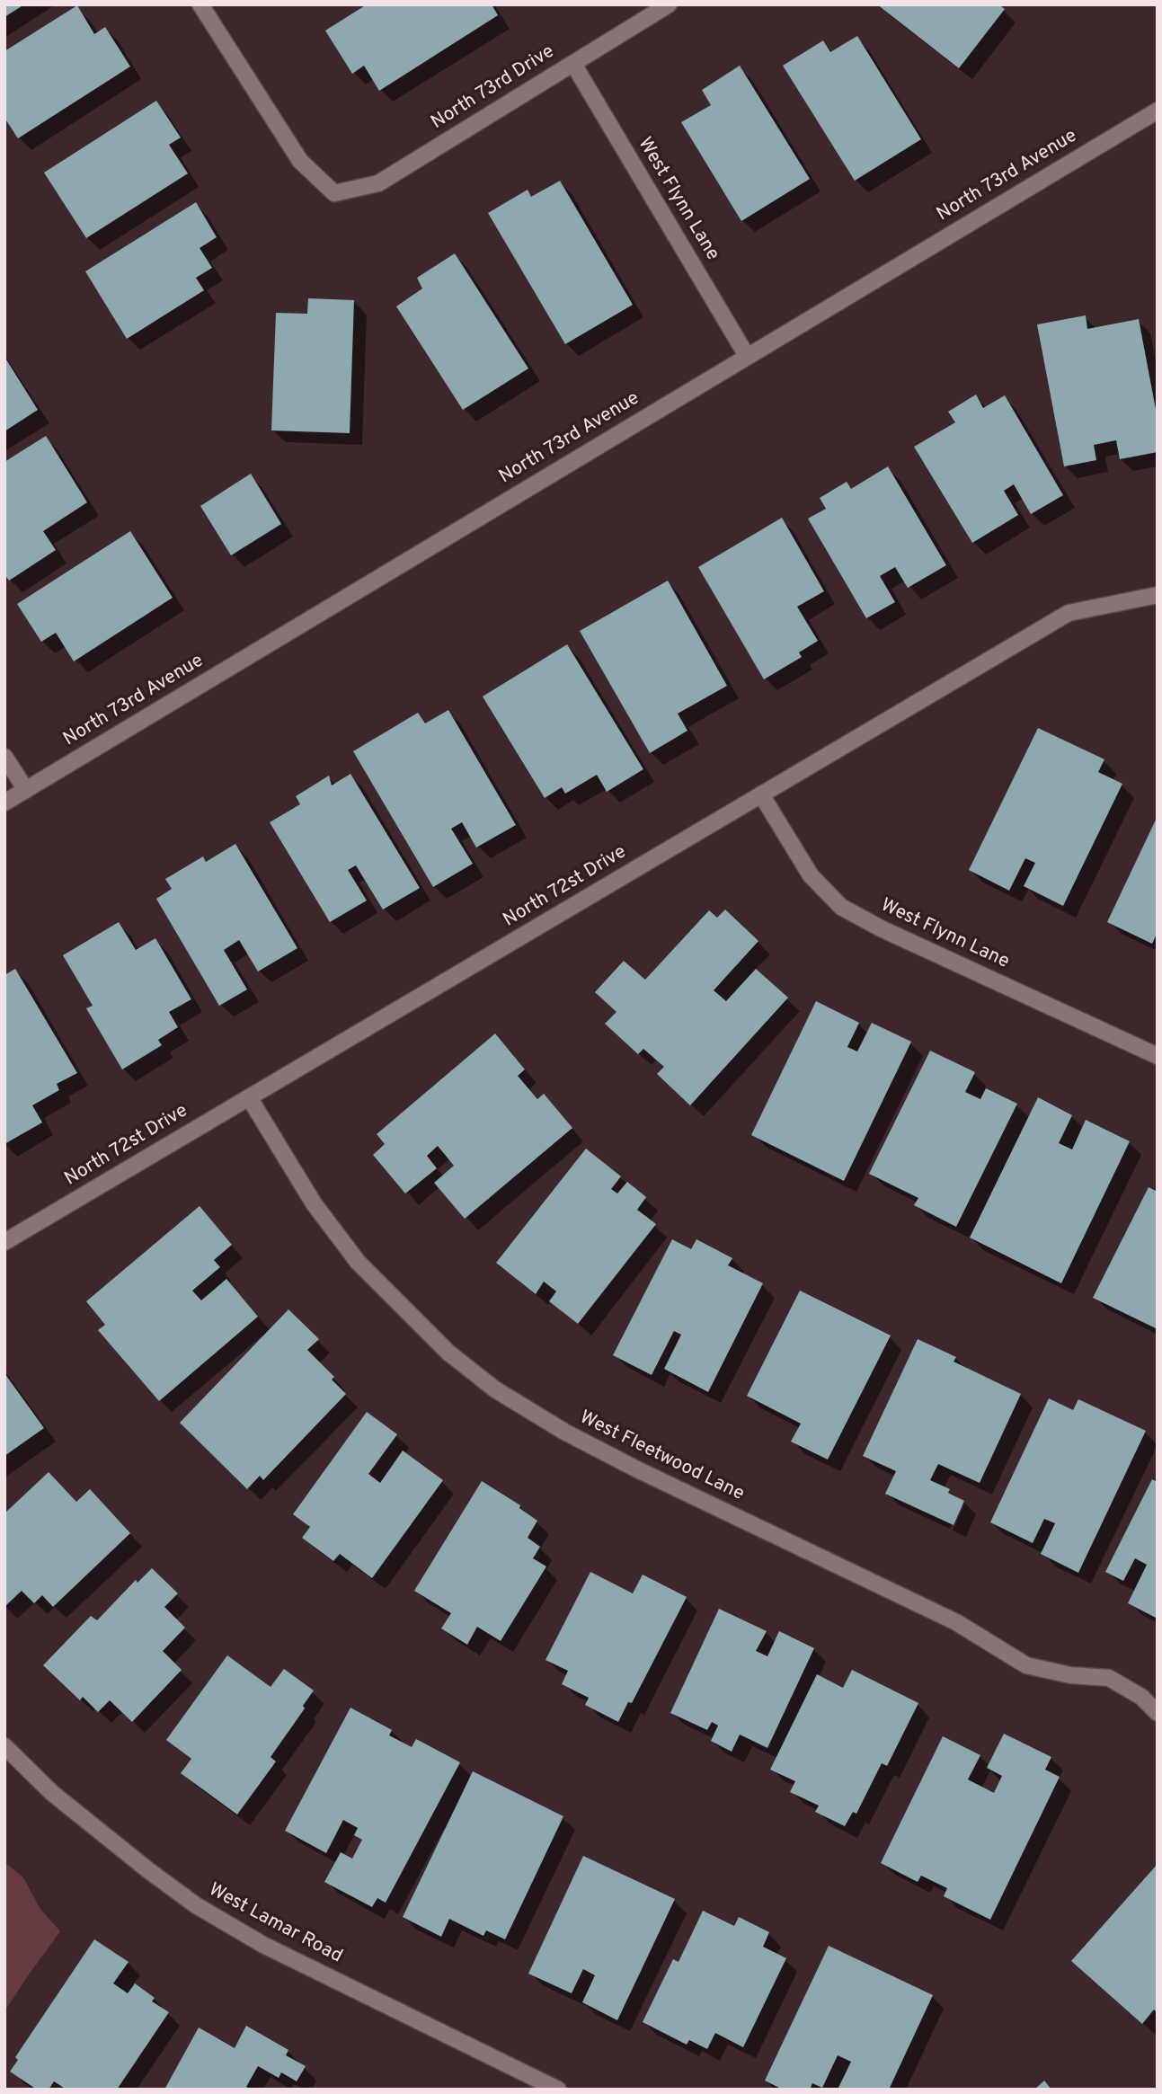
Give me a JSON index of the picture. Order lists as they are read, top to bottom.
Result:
{
  "streets": {
    "street": [
      "North 73rd Drive",
      "North 73rd Avenue",
      "West Flynn Lane",
      "North 72st Drive",
      "West Fleetwood Lane",
      "West Lamar Road"
    ]
  },
  "crossings": [
    ["North 73rd Drive", "West Flynn Lane"],
    ["North 73rd Avenue", "West Flynn Lane"],
    ["West Flynn Lane", "North 72st Drive"],
    ["North 72st Drive", "West Fleetwood Lane"]
  ]
}
